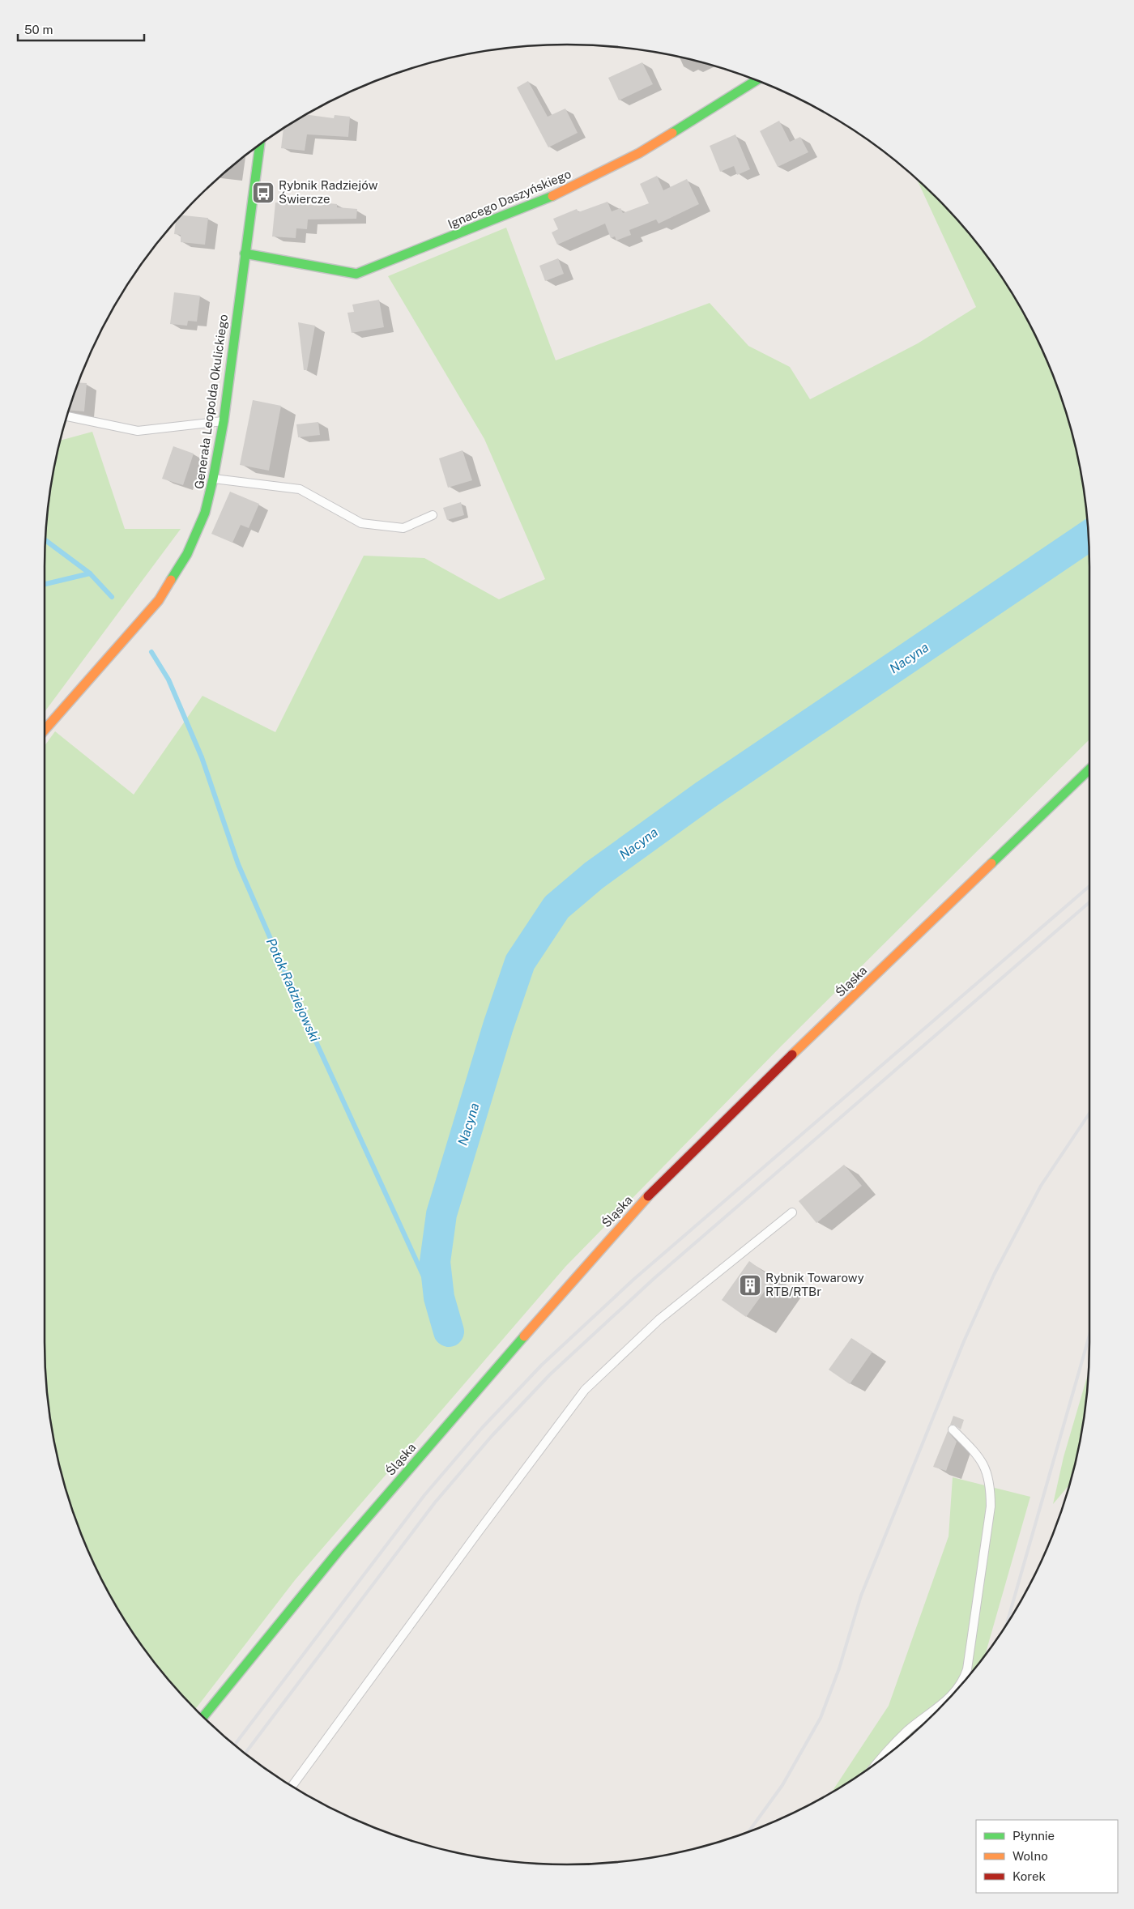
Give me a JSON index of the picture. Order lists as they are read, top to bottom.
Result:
{
  "streets": {
    "street": ["Ignacego Daszyńskiego", "Generała Leopolda Okulickiego", "Śląska"]
  },
  "crossings": [
    ["Ignacego Daszyńskiego", "Generała Leopolda Okulickiego"]
  ],
  "water": ["Nacyna", "Potok Radziejowski"],
  "places": {
    "bus stop": ["Rybnik Radziejów Świercze"],
    "building": ["Rybnik Towarowy RTB/RTBr"]
  },
  "legend": ["Płynnie", "Wolno", "Korek"],
  "scale_bar": "50 m"
}
